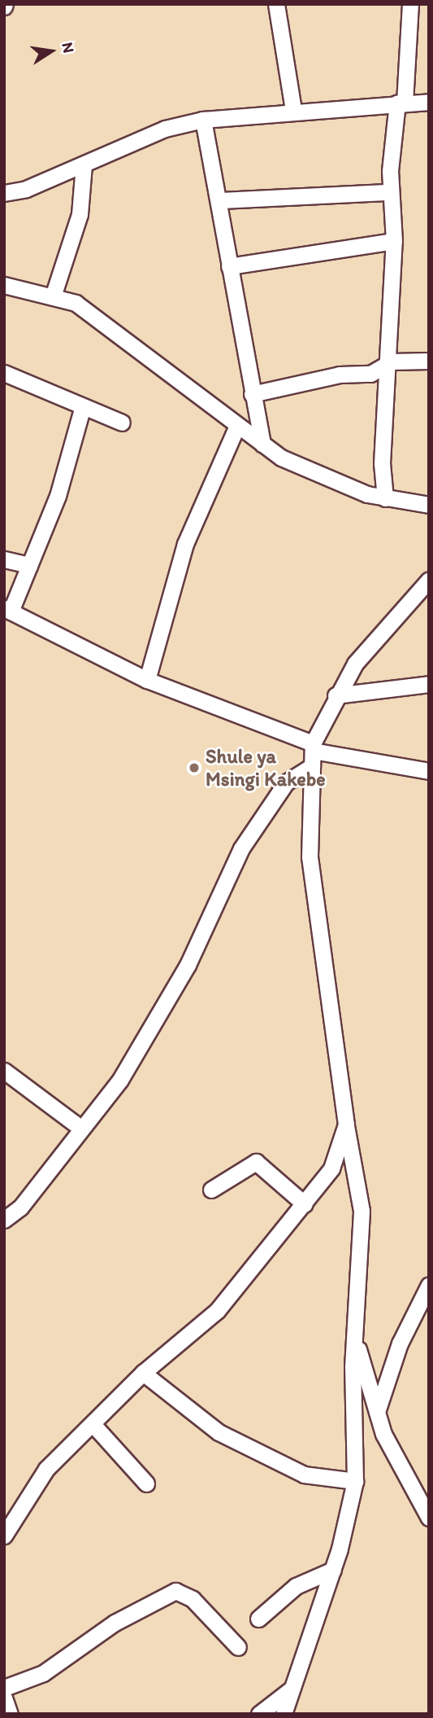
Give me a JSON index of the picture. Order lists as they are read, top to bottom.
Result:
{
  "places": ["Shule ya Msingi Kakebe"],
  "north": "right"
}
